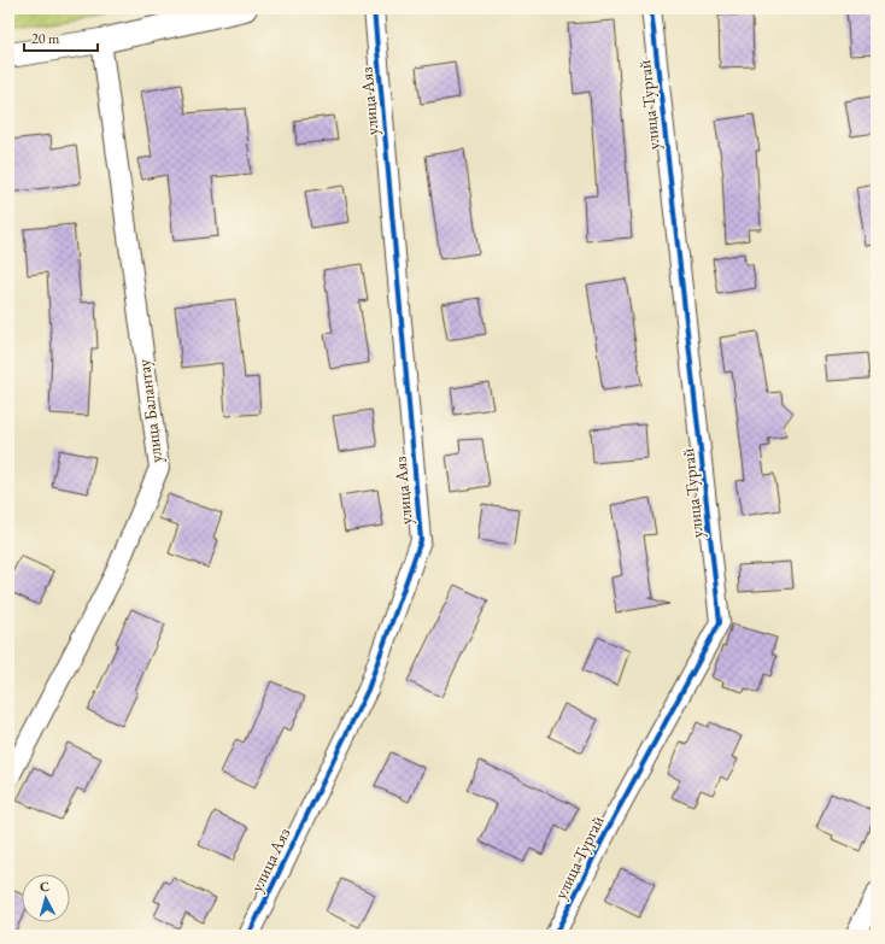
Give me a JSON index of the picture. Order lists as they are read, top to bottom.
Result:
{
  "streets": {
    "street": ["улица Аяз", "улица Тургай", "улица Балантау"]
  },
  "scale_bar": "20 m",
  "north": "top"
}
